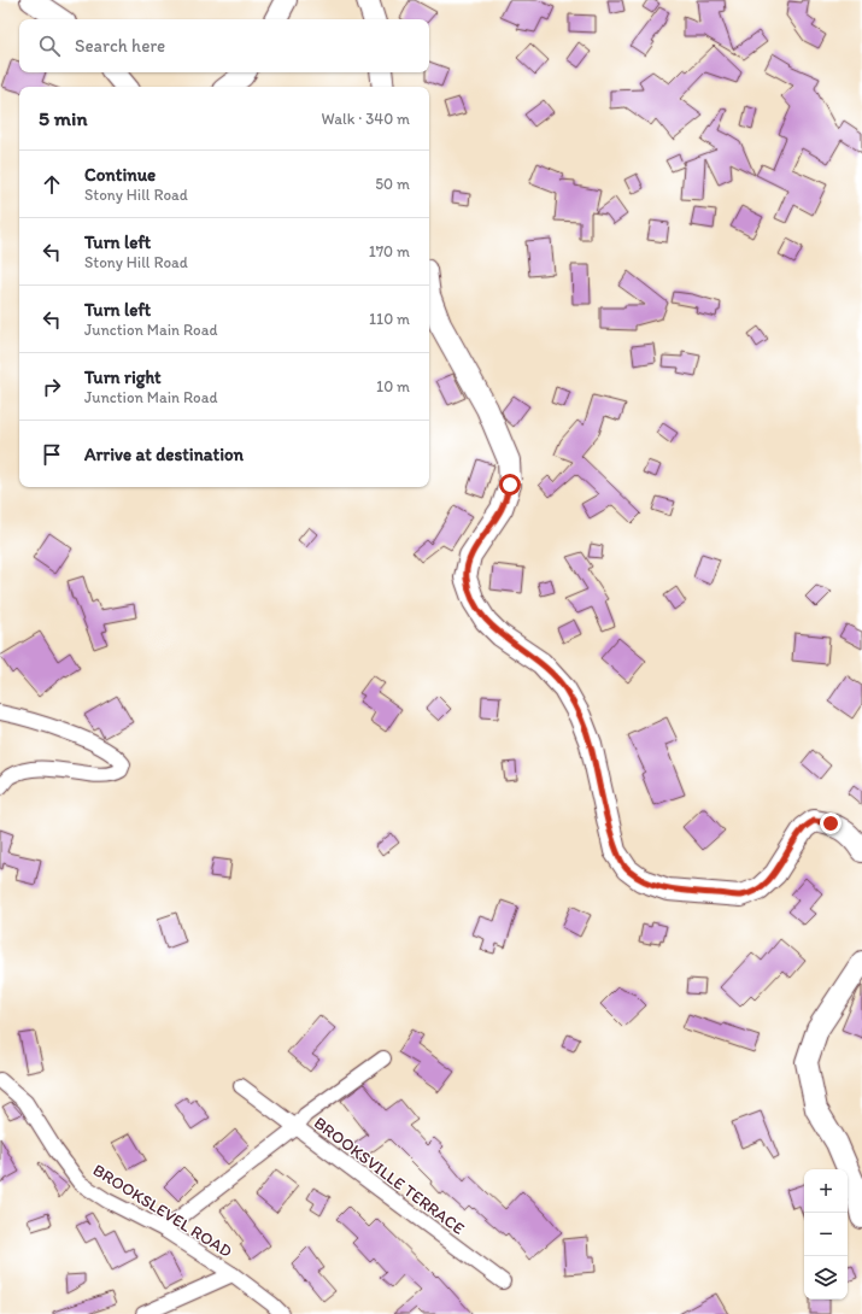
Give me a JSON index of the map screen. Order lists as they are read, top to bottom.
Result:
{
  "streets": {
    "street": ["BROOKSVILLE TERRACE", "BROOKSLEVEL ROAD"]
  },
  "crossings": [
    ["BROOKSVILLE TERRACE", "BROOKSLEVEL ROAD"]
  ],
  "page": {
    "search": "Search here",
    "heading": ["5 min", "Walk · 340 m"],
    "list": [
      ["Continue", "Stony Hill Road", "50 m"],
      ["Turn left", "Stony Hill Road", "170 m"],
      ["Turn left", "Junction Main Road", "110 m"],
      ["Turn right", "Junction Main Road", "10 m"],
      "Arrive at destination"
    ],
    "map_buttons": ["+", "−"]
  }
}
